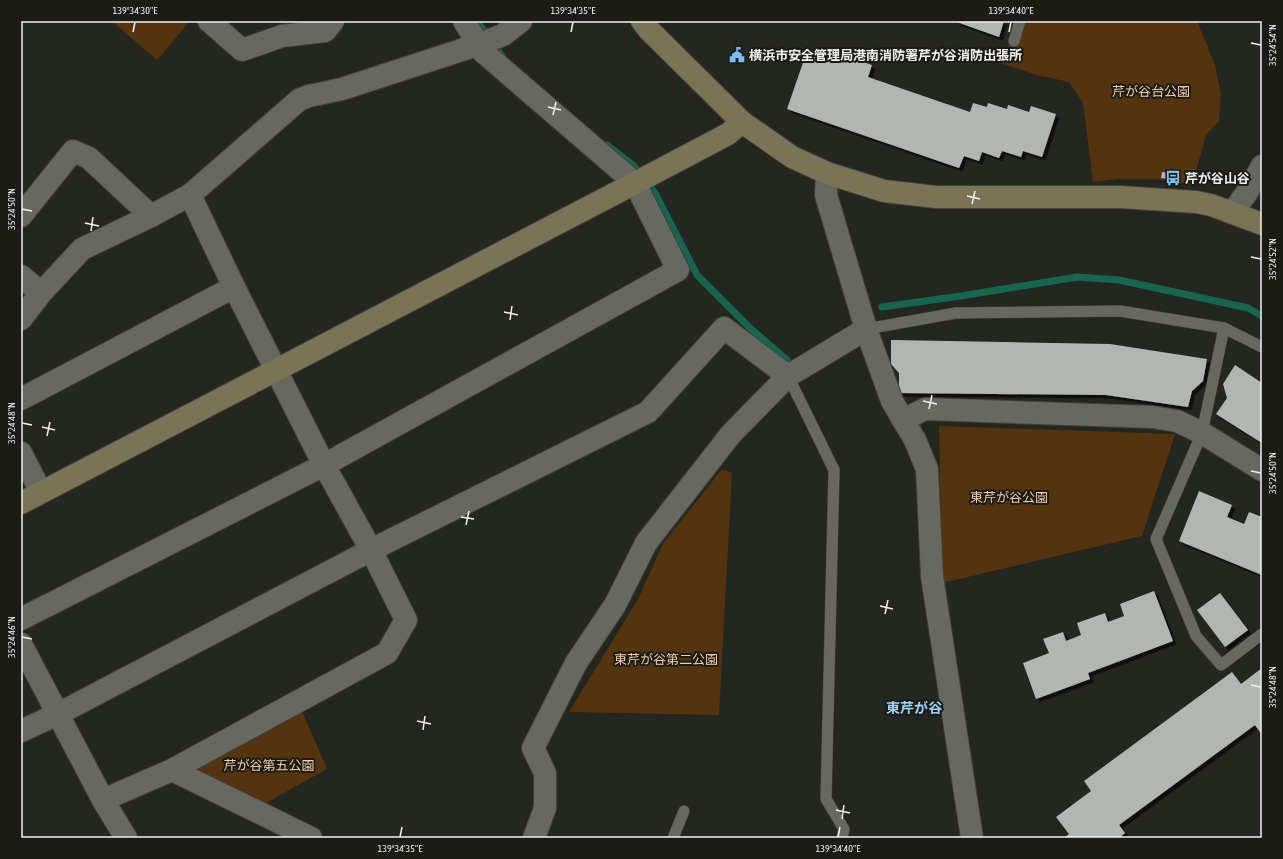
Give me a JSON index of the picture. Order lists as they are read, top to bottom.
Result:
{
  "districts": ["東芹が谷"],
  "parks": [
    "芹が谷台公園",
    "東芹が谷公園",
    "東芹が谷第二公園",
    "芹が谷第五公園"
  ],
  "places": {
    "public building": ["横浜市安全管理局港南消防署芹が谷消防出張所"],
    "bus stop": ["芹が谷山谷"]
  },
  "coordinates": [
    "139°34'30\"E",
    "139°34'35\"E",
    "139°34'40\"E",
    "35°24'54\"N",
    "35°24'50\"N",
    "35°24'52\"N",
    "35°24'48\"N",
    "35°24'46\"N"
  ]
}
